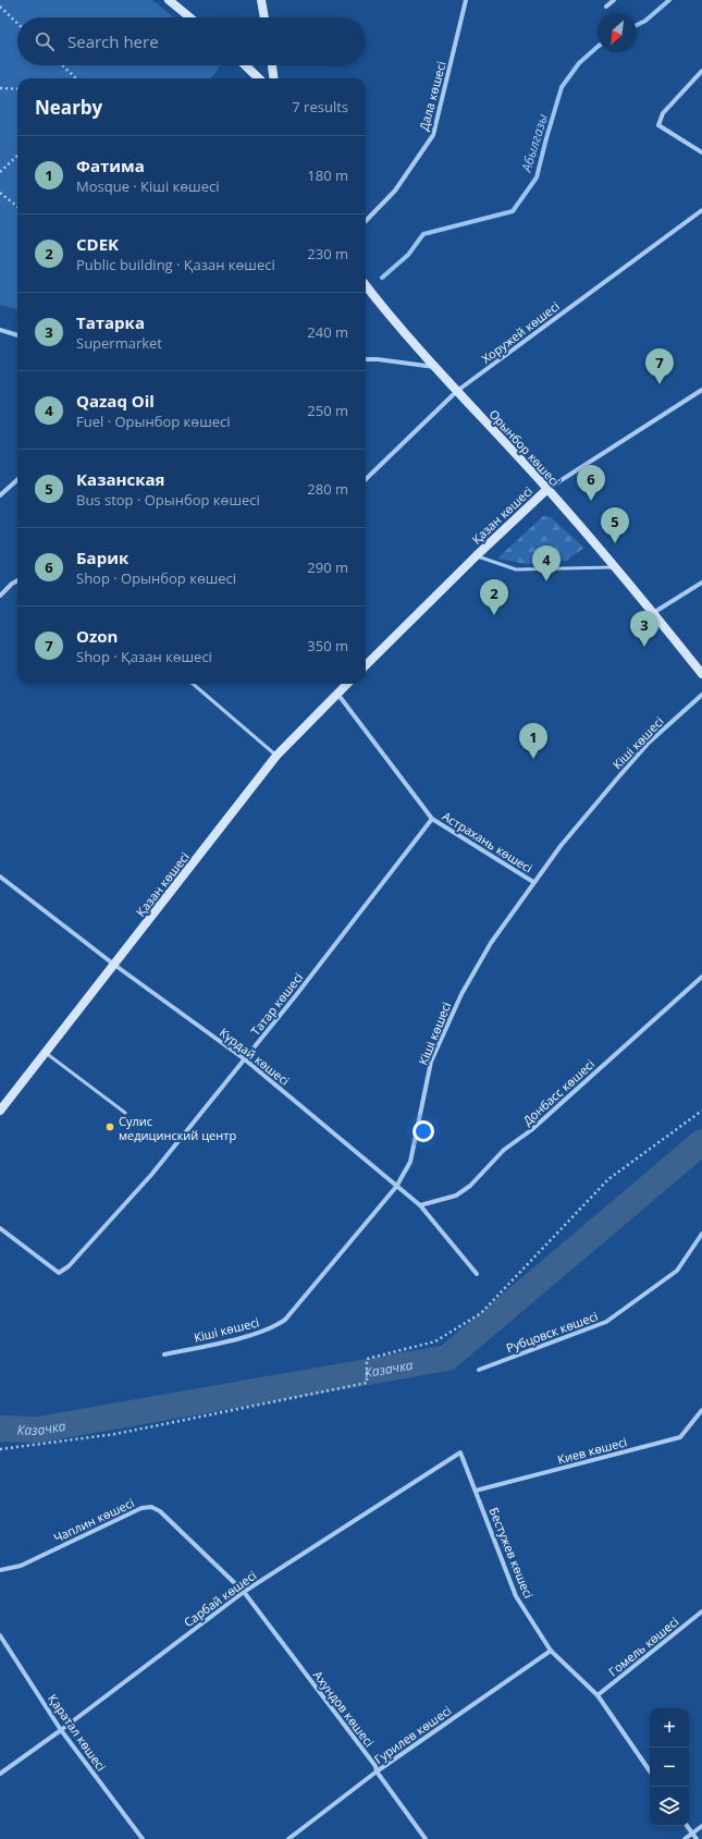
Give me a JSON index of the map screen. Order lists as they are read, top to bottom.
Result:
{
  "streets": {
    "street": [
      "Дала көшесі",
      "Хоружей көшесі",
      "Орынбор көшесі",
      "Қазан көшесі",
      "Кіші көшесі",
      "Астрахань көшесі",
      "Татар көшесі",
      "Күрдай көшесі",
      "Донбасс көшесі",
      "Рубцовск көшесі",
      "Киев көшесі",
      "Чаплин көшесі",
      "Бестужев көшесі",
      "Сарбай көшесі",
      "Гомель көшесі",
      "Ахундов көшесі",
      "Қаратал көшесі",
      "Гурилев көшесі"
    ]
  },
  "crossings": [
    ["Хоружей көшесі", "Орынбор көшесі"],
    ["Орынбор көшесі", "Қазан көшесі"],
    ["Қазан көшесі", "Күрдай көшесі"],
    ["Кіші көшесі", "Астрахань көшесі"],
    ["Кіші көшесі", "Күрдай көшесі"],
    ["Астрахань көшесі", "Татар көшесі"],
    ["Татар көшесі", "Күрдай көшесі"],
    ["Күрдай көшесі", "Донбасс көшесі"],
    ["Киев көшесі", "Бестужев көшесі"],
    ["Чаплин көшесі", "Сарбай көшесі"],
    ["Чаплин көшесі", "Ахундов көшесі"],
    ["Бестужев көшесі", "Сарбай көшесі"],
    ["Бестужев көшесі", "Гомель көшесі"],
    ["Бестужев көшесі", "Гурилев көшесі"],
    ["Сарбай көшесі", "Ахундов көшесі"],
    ["Сарбай көшесі", "Қаратал көшесі"],
    ["Ахундов көшесі", "Гурилев көшесі"]
  ],
  "water": ["Абылгазы", "Казачка"],
  "places": ["Сулис медицинский центр"],
  "north": "bottom left",
  "page": {
    "search": "Search here",
    "heading": ["Nearby", "7 results"],
    "list": [
      {
        "mark": "1",
        "name": "Фатима",
        "note": "Mosque · Кіші көшесі",
        "value": "180 m"
      },
      {
        "mark": "2",
        "name": "CDEK",
        "note": "Public building · Қазан көшесі",
        "value": "230 m"
      },
      {
        "mark": "3",
        "name": "Татарка",
        "note": "Supermarket",
        "value": "240 m"
      },
      {
        "mark": "4",
        "name": "Qazaq Oil",
        "note": "Fuel · Орынбор көшесі",
        "value": "250 m"
      },
      {
        "mark": "5",
        "name": "Казанская",
        "note": "Bus stop · Орынбор көшесі",
        "value": "280 m"
      },
      {
        "mark": "6",
        "name": "Барик",
        "note": "Shop · Орынбор көшесі",
        "value": "290 m"
      },
      {
        "mark": "7",
        "name": "Ozon",
        "note": "Shop · Қазан көшесі",
        "value": "350 m"
      }
    ],
    "pins": [
      "7",
      "6",
      "5",
      "4",
      "2",
      "3",
      "1"
    ],
    "map_buttons": ["+", "−"]
  }
}
